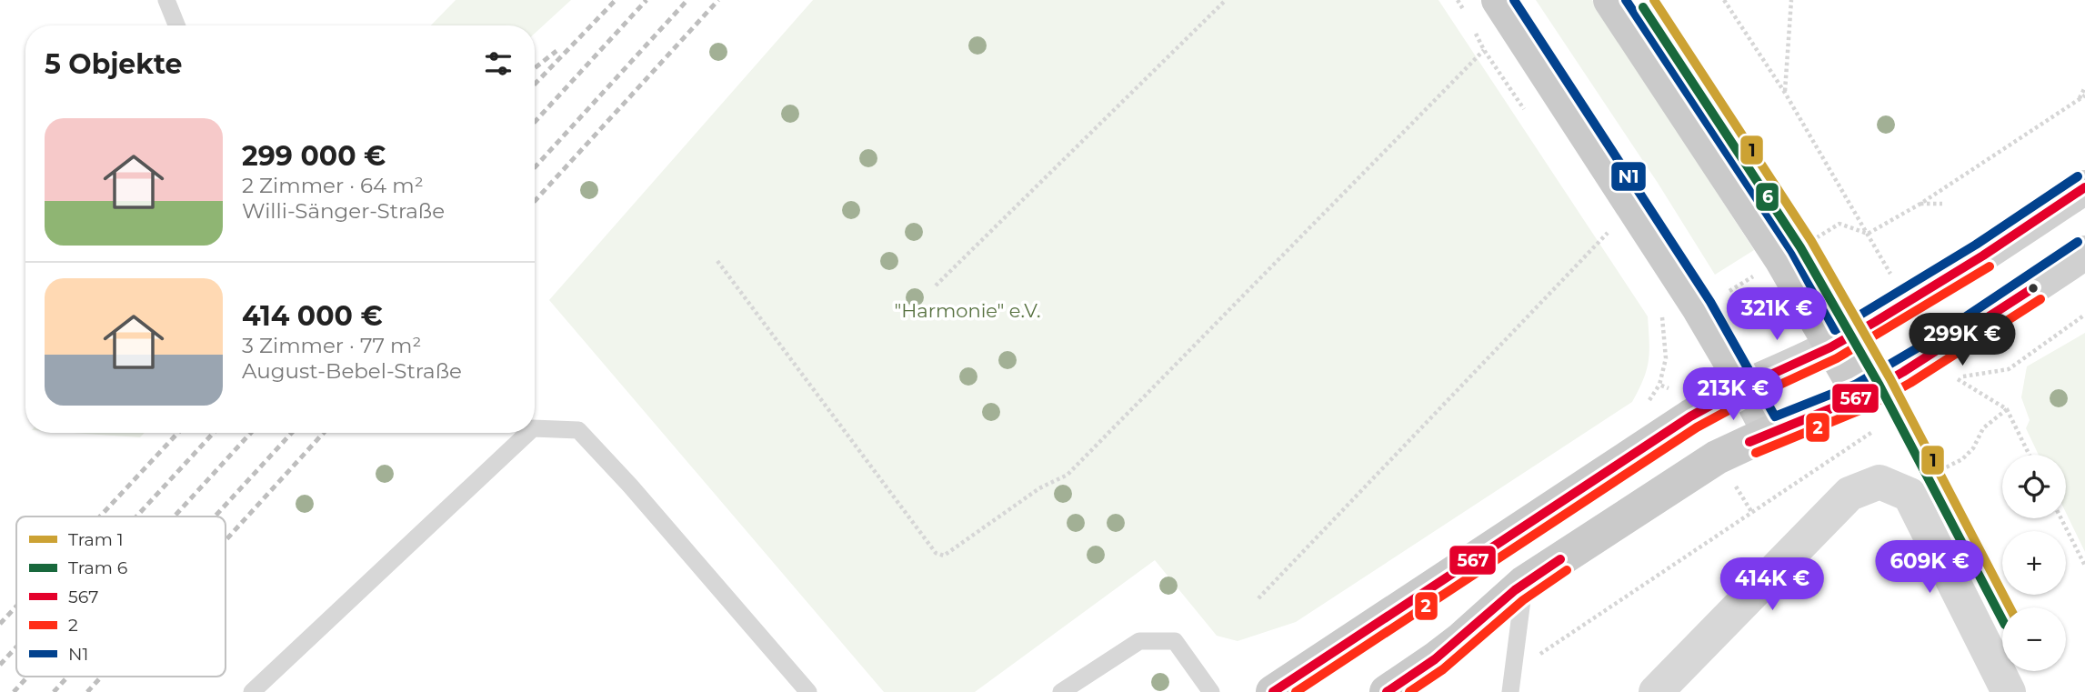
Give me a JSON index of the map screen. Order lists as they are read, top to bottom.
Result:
{
  "parks": ["\"Harmonie\" e.V."],
  "lines": [
    "tram line 1",
    "transit line N1",
    "tram line 6",
    "transit line 567",
    "transit line 2"
  ],
  "legend": [
    "Tram 1",
    "Tram 6",
    "567",
    "2",
    "N1"
  ],
  "page": {
    "heading": "5 Objekte",
    "list": [
      {
        "name": "299 000 €",
        "note": "2 Zimmer · 64 m² · Willi-Sänger-Straße"
      },
      {
        "name": "414 000 €",
        "note": "3 Zimmer · 77 m² · August-Bebel-Straße"
      }
    ],
    "price": [
      "321K €",
      "299K €",
      "213K €",
      "609K €",
      "414K €"
    ],
    "map_buttons": ["+", "−"]
  }
}
